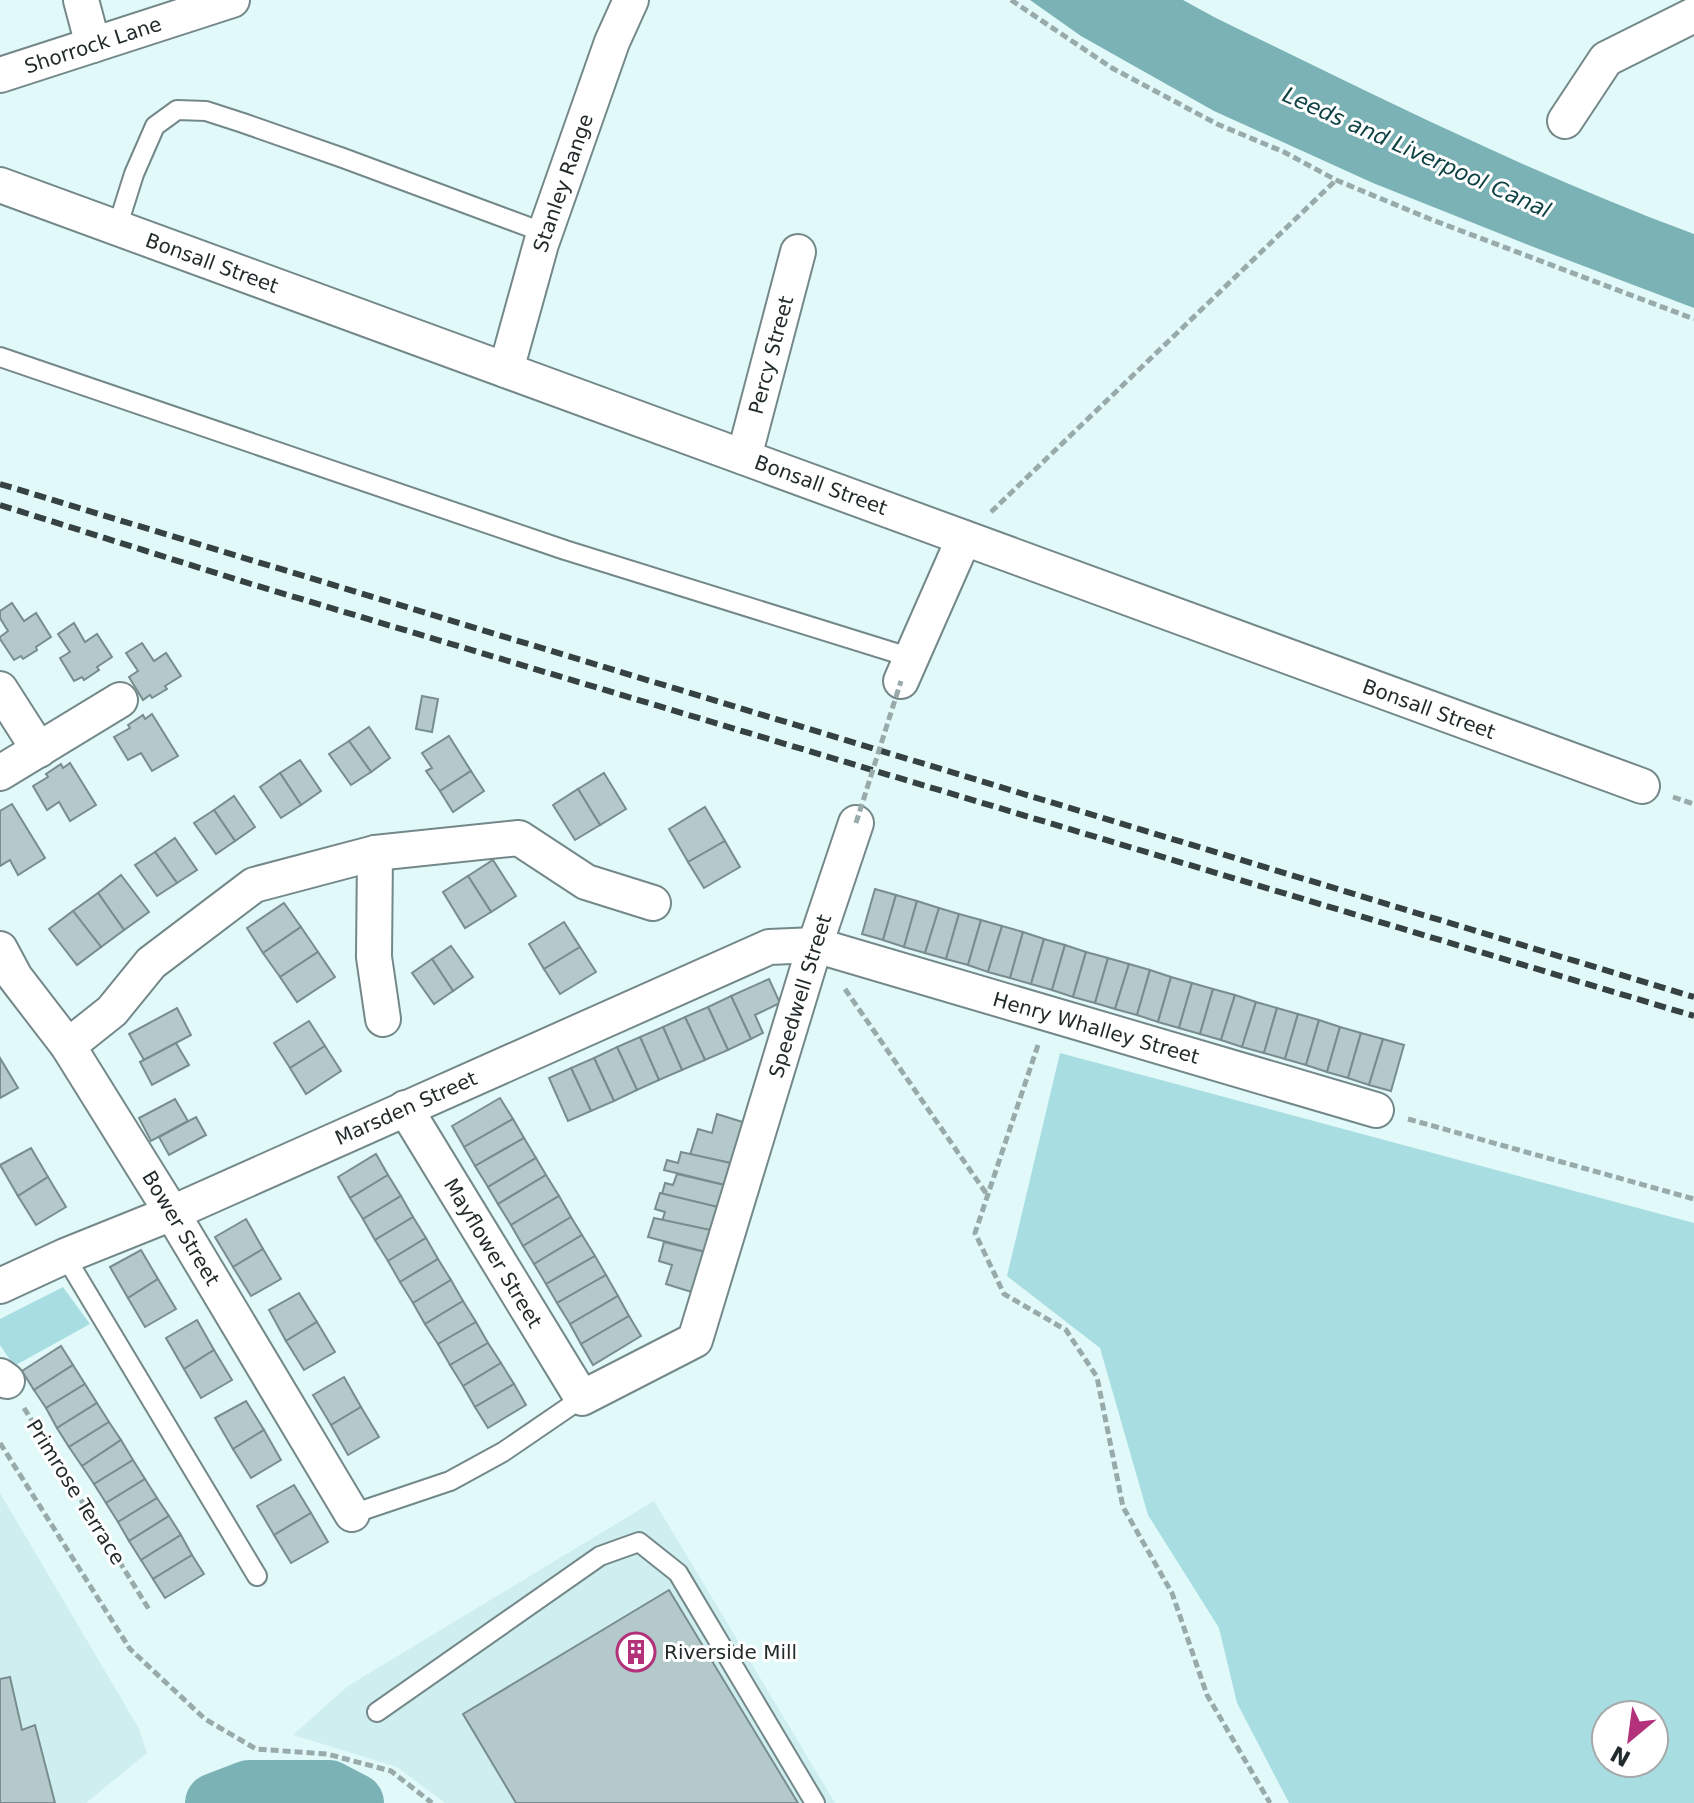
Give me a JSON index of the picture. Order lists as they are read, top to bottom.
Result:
{
  "streets": {
    "street": [
      "Shorrock Lane",
      "Stanley Range",
      "Bonsall Street",
      "Percy Street",
      "Speedwell Street",
      "Henry Whalley Street",
      "Marsden Street",
      "Bower Street",
      "Mayflower Street"
    ],
    "path": ["Primrose Terrace"]
  },
  "crossings": [
    ["Stanley Range", "Bonsall Street"],
    ["Bonsall Street", "Percy Street"],
    ["Speedwell Street", "Henry Whalley Street"],
    ["Speedwell Street", "Marsden Street"],
    ["Speedwell Street", "Mayflower Street"],
    ["Henry Whalley Street", "Marsden Street"],
    ["Marsden Street", "Bower Street"],
    ["Marsden Street", "Mayflower Street"]
  ],
  "water": ["Leeds and Liverpool Canal"],
  "places": {
    "building": ["Riverside Mill"]
  },
  "north": "bottom left"
}
